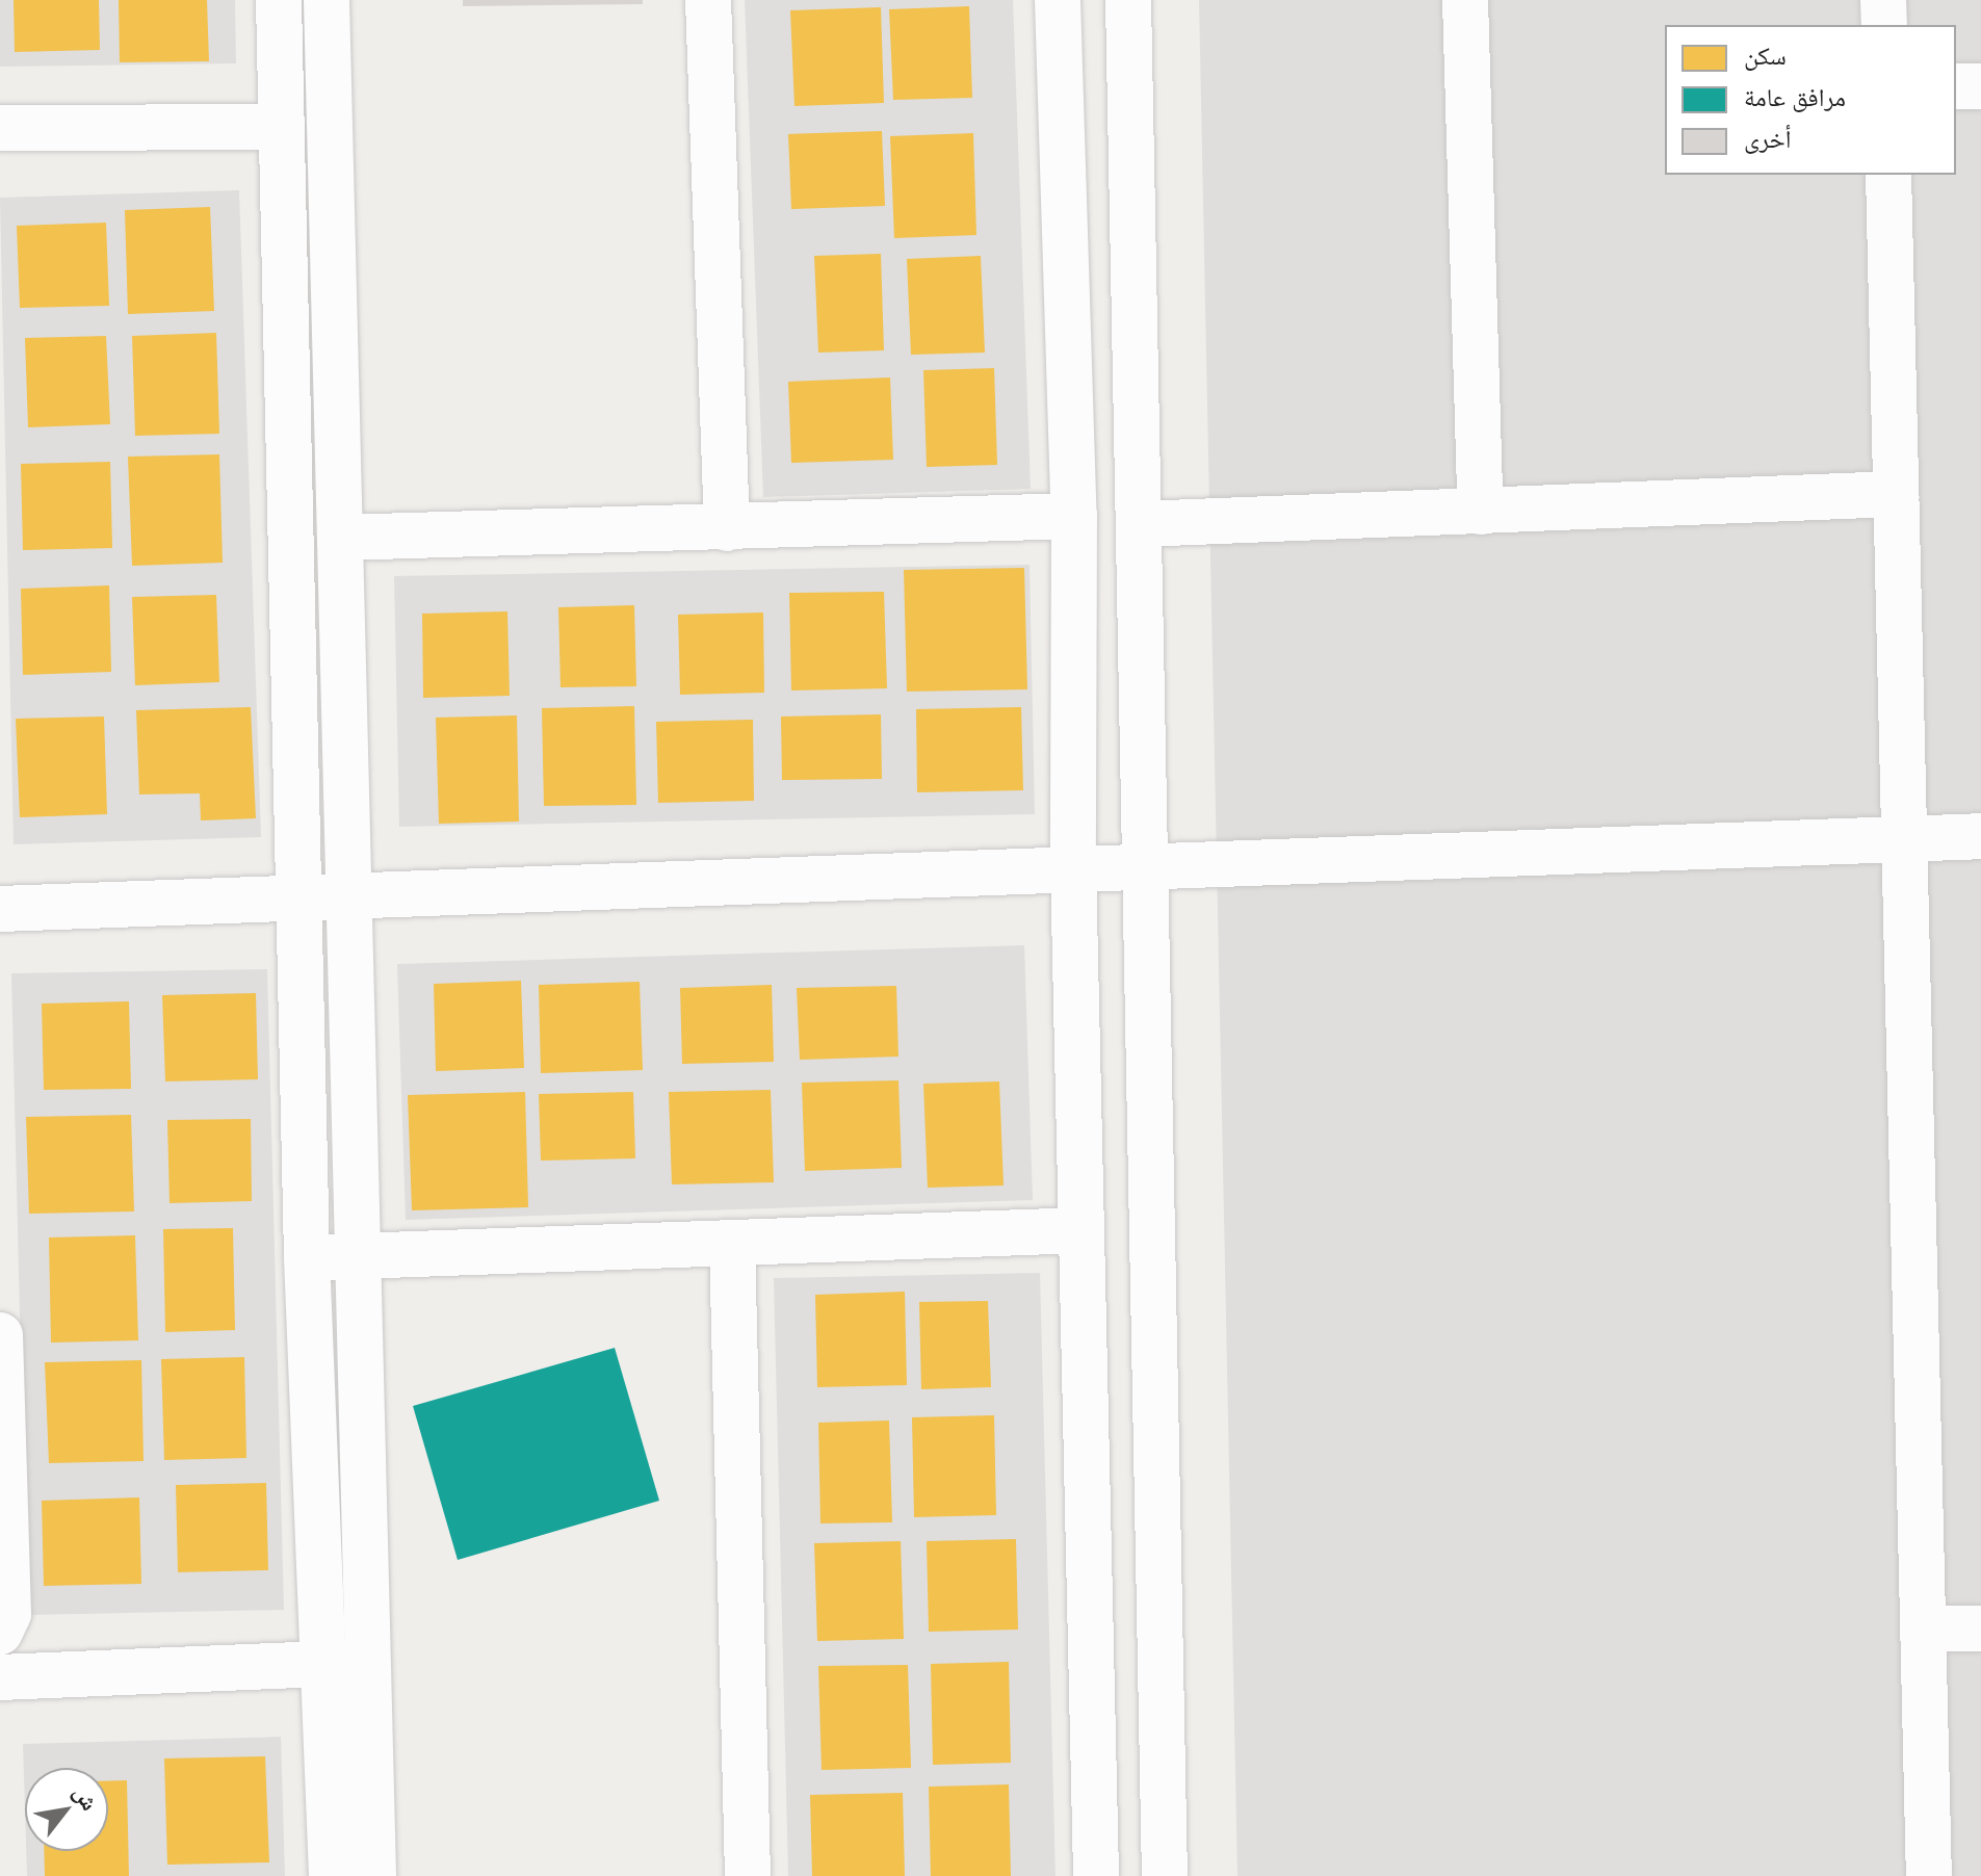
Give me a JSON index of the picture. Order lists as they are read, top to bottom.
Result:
{
  "legend": ["سكن", "مرافق عامة", "أخرى"],
  "north": "top right"
}
